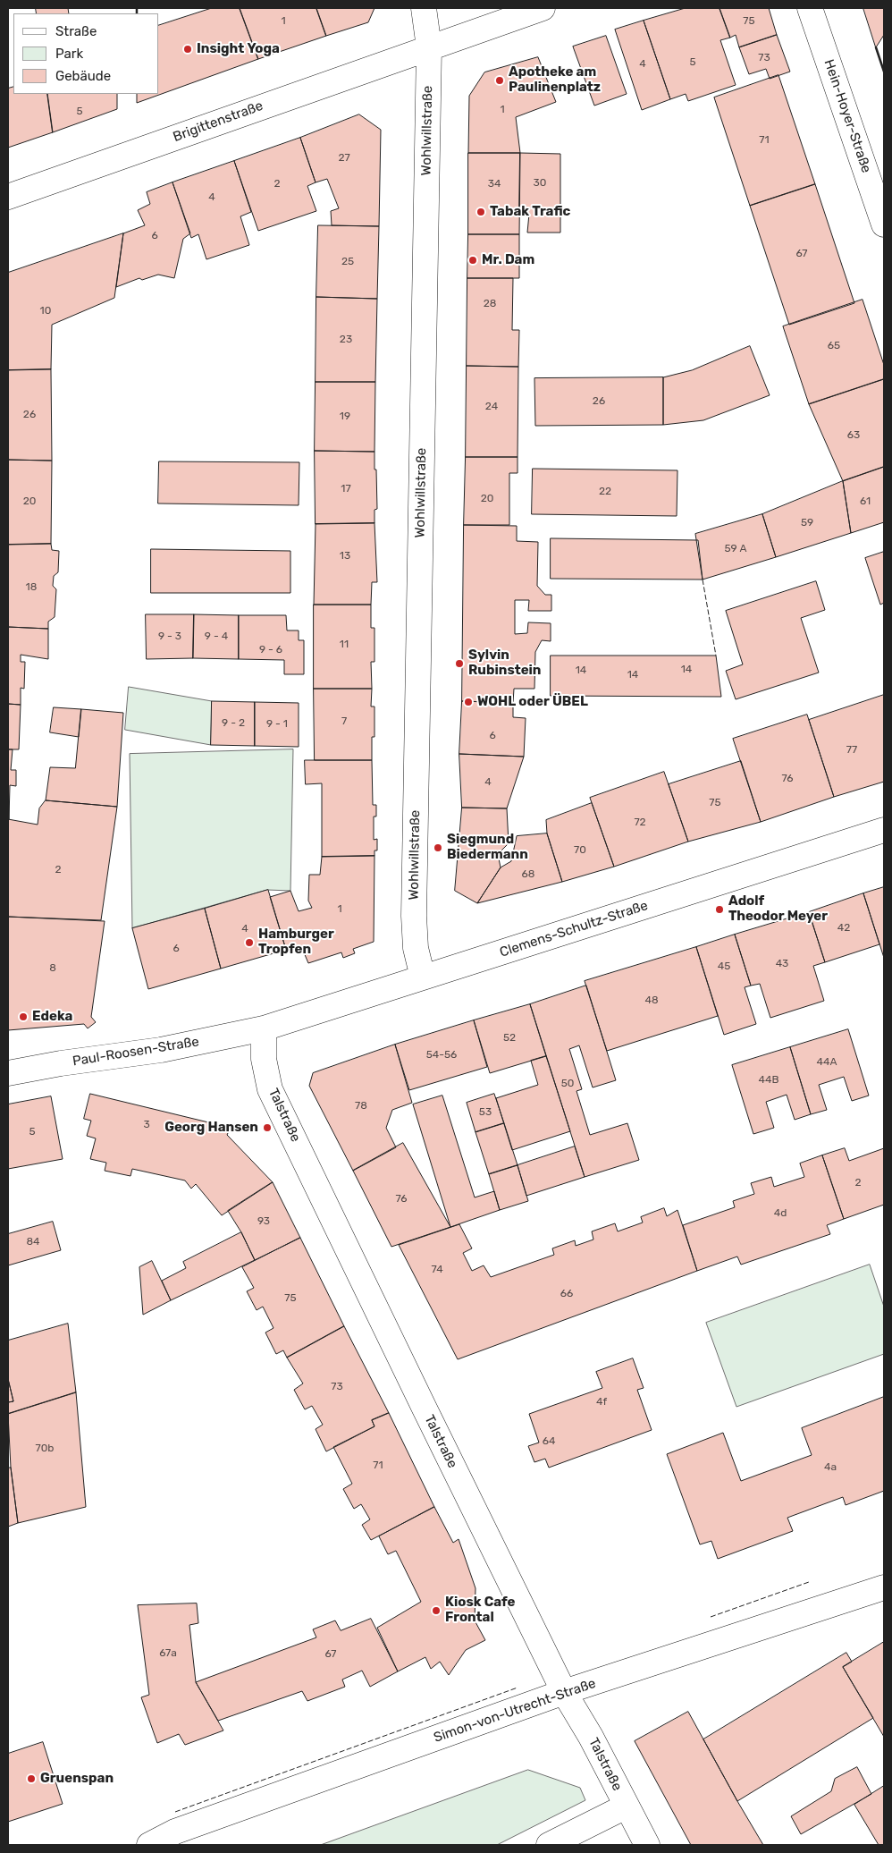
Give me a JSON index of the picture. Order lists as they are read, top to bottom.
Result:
{
  "streets": {
    "street": [
      "Hein-Hoyer-Straße",
      "Brigittenstraße",
      "Wohlwillstraße",
      "Clemens-Schultz-Straße",
      "Paul-Roosen-Straße",
      "Talstraße",
      "Simon-von-Utrecht-Straße"
    ]
  },
  "crossings": [
    ["Brigittenstraße", "Wohlwillstraße"],
    ["Wohlwillstraße", "Clemens-Schultz-Straße"],
    ["Clemens-Schultz-Straße", "Paul-Roosen-Straße"],
    ["Clemens-Schultz-Straße", "Talstraße"],
    ["Paul-Roosen-Straße", "Talstraße"],
    ["Talstraße", "Simon-von-Utrecht-Straße"]
  ],
  "places": [
    "Insight Yoga",
    "Apotheke am Paulinenplatz",
    "Tabak Trafic",
    "Mr. Dam",
    "Sylvin Rubinstein",
    "WOHL oder ÜBEL",
    "Siegmund Biedermann",
    "Adolf Theodor Meyer",
    "Hamburger Tropfen",
    "Edeka",
    "Georg Hansen",
    "Kiosk Cafe Frontal",
    "Gruenspan"
  ],
  "house_numbers": [
    "1",
    "75",
    "73",
    "5",
    "4",
    "1",
    "5",
    "71",
    "27",
    "30",
    "2",
    "34",
    "4",
    "6",
    "67",
    "25",
    "28",
    "10",
    "23",
    "65",
    "26",
    "24",
    "26",
    "19",
    "63",
    "17",
    "22",
    "20",
    "20",
    "61",
    "59",
    "59 A",
    "13",
    "18",
    "9 - 3",
    "9 - 4",
    "11",
    "9 - 6",
    "14",
    "14",
    "14",
    "7",
    "9 - 2",
    "9 - 1",
    "6",
    "77",
    "76",
    "4",
    "75",
    "72",
    "70",
    "2",
    "68",
    "1",
    "42",
    "4",
    "6",
    "43",
    "45",
    "8",
    "48",
    "52",
    "54-56",
    "44A",
    "44B",
    "50",
    "78",
    "53",
    "3",
    "5",
    "2",
    "76",
    "4d",
    "93",
    "84",
    "74",
    "66",
    "75",
    "73",
    "4f",
    "64",
    "70b",
    "71",
    "4a",
    "67a",
    "67"
  ],
  "legend": ["Straße", "Park", "Gebäude"]
}
